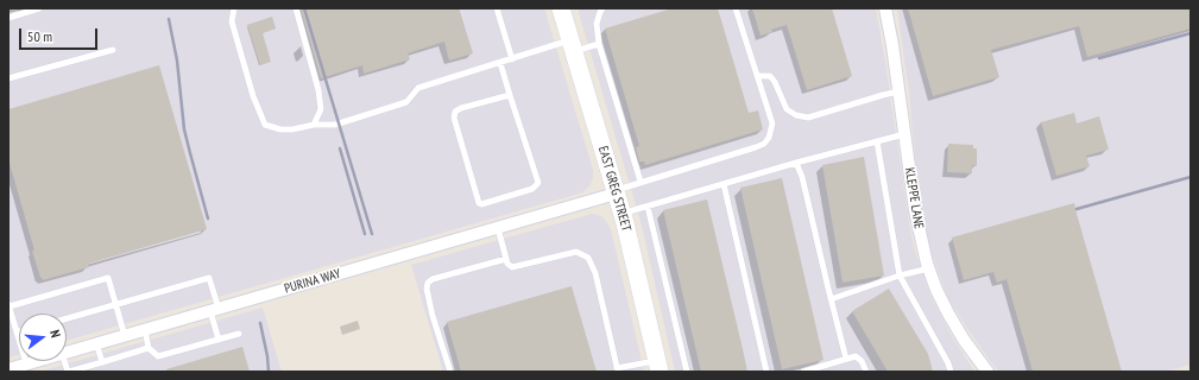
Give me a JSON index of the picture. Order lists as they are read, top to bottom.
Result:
{
  "streets": {
    "main road": ["EAST GREG STREET"],
    "street": ["KLEPPE LANE", "PURINA WAY"]
  },
  "crossings": [
    ["EAST GREG STREET", "PURINA WAY"]
  ],
  "scale_bar": "50 m",
  "north": "right"
}
